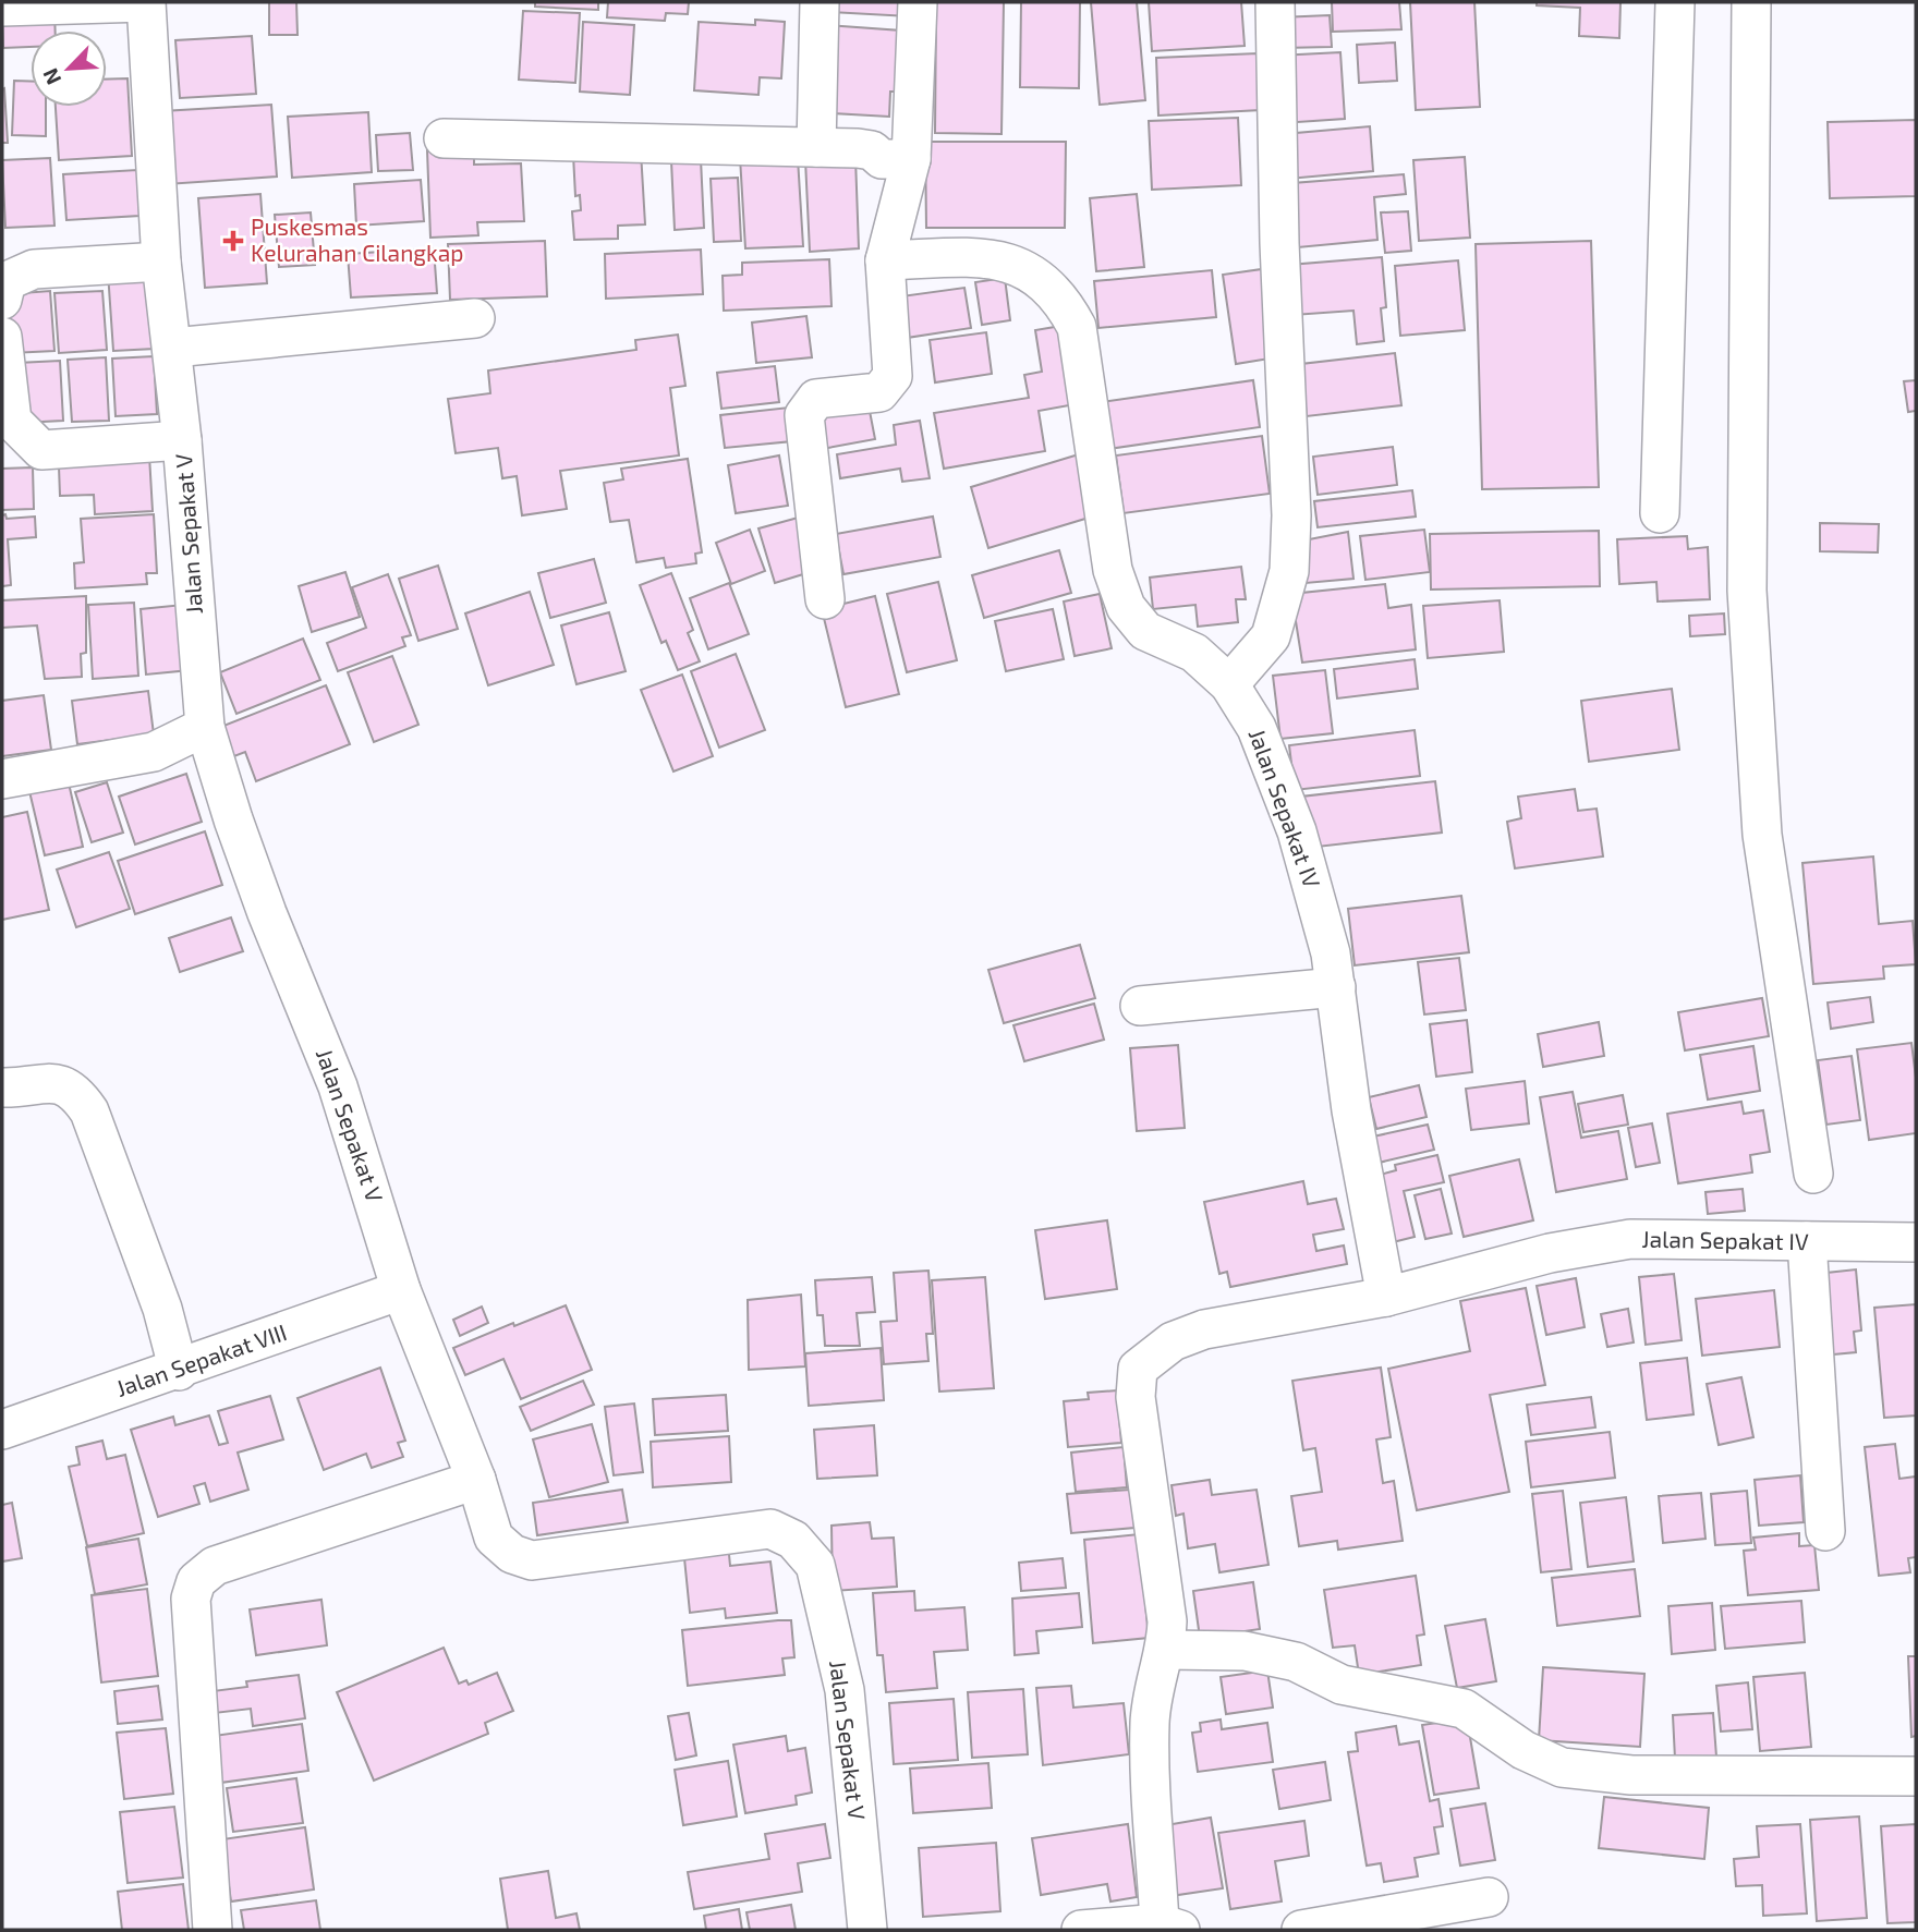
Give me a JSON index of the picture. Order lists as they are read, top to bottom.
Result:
{
  "streets": {
    "street": ["Jalan Sepakat V", "Jalan Sepakat IV", "Jalan Sepakat VIII"]
  },
  "crossings": [
    ["Jalan Sepakat V", "Jalan Sepakat VIII"]
  ],
  "places": {
    "health": ["Puskesmas Kelurahan Cilangkap"]
  },
  "north": "bottom left"
}
